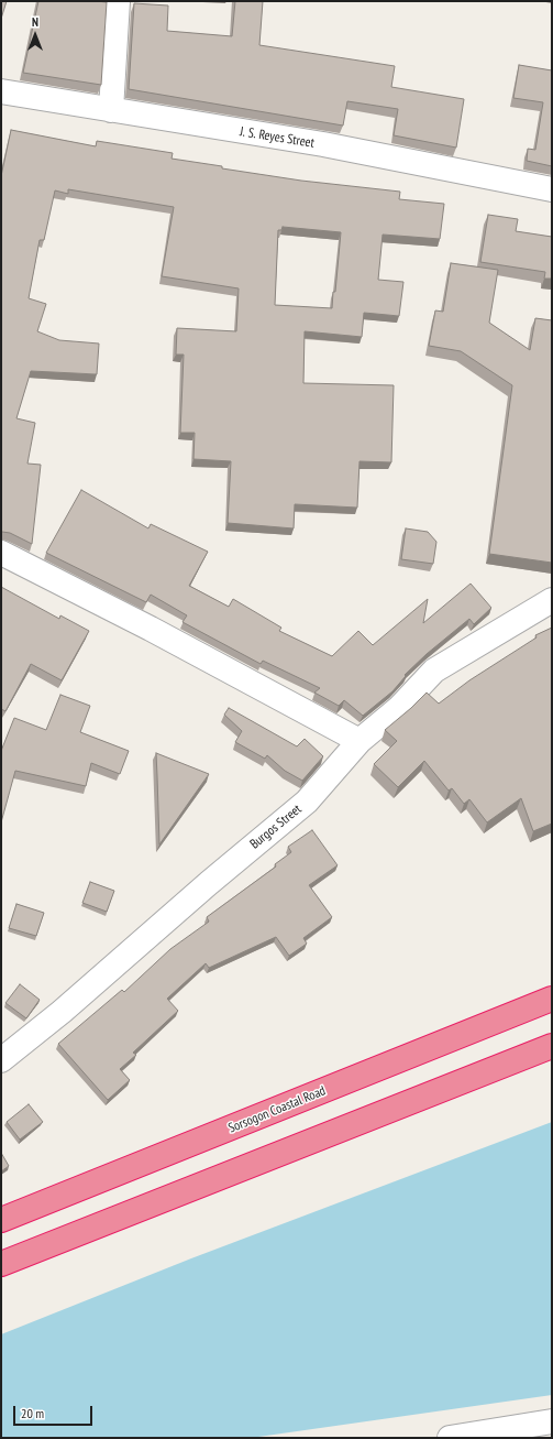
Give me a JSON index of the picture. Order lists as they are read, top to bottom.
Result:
{
  "streets": {
    "highway": ["Sorsogon Coastal Road"],
    "street": ["J. S. Reyes Street", "Burgos Street"]
  },
  "scale_bar": "20 m",
  "north": "top"
}
